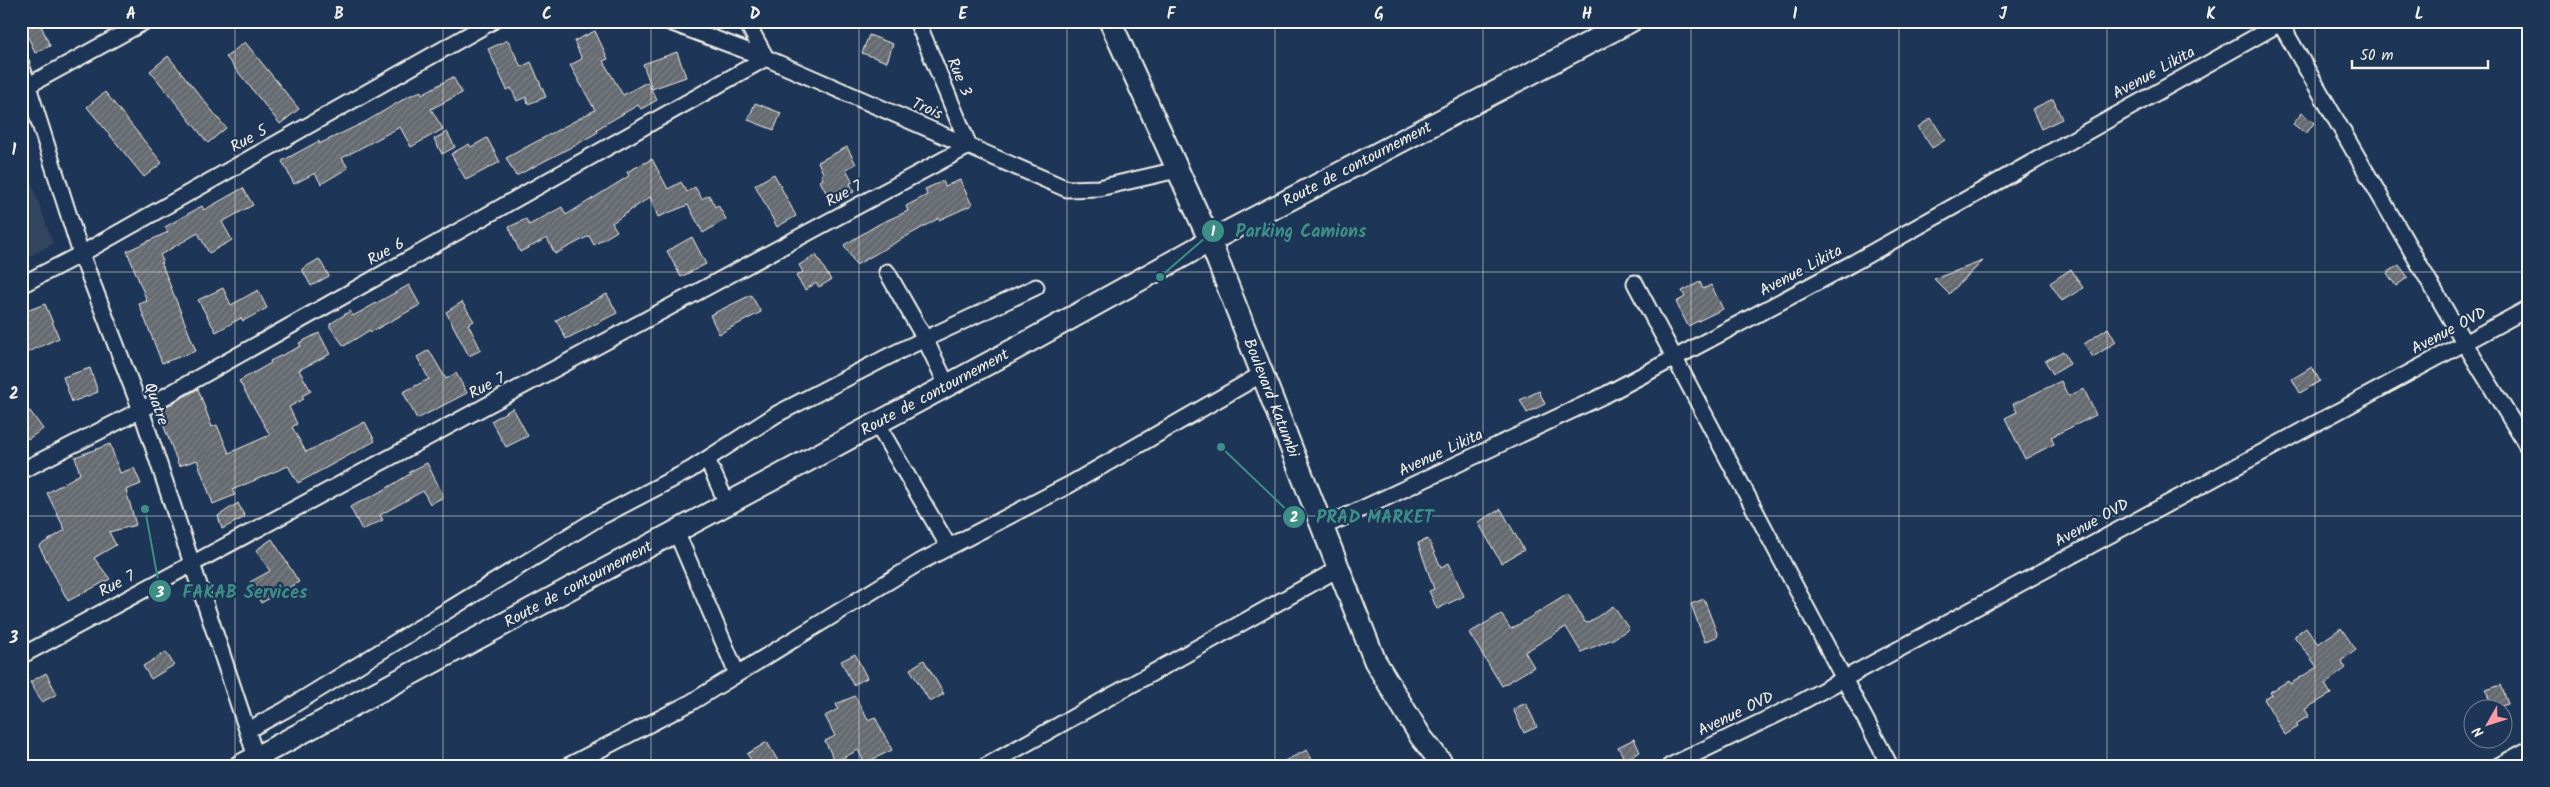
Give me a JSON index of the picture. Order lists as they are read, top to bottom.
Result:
{
  "streets": {
    "street": [
      "Avenue Likita",
      "Rue 3",
      "Trois",
      "Rue 5",
      "Route de contournement",
      "Rue 7",
      "Rue 6",
      "Avenue OVD",
      "Boulevard Katumbi",
      "Quatre"
    ]
  },
  "crossings": [
    ["Avenue Likita", "Boulevard Katumbi"],
    ["Rue 3", "Trois"],
    ["Rue 3", "Rue 7"],
    ["Trois", "Rue 7"],
    ["Trois", "Rue 6"],
    ["Trois", "Boulevard Katumbi"],
    ["Rue 5", "Quatre"],
    ["Route de contournement", "Boulevard Katumbi"],
    ["Route de contournement", "Quatre"],
    ["Rue 7", "Quatre"],
    ["Rue 6", "Quatre"]
  ],
  "places": ["Parking Camions", "PRAD MARKET", "FAKAB Services"],
  "scale_bar": "50 m",
  "north": "bottom left",
  "grid": {
    "columns": [
      "A",
      "B",
      "C",
      "D",
      "E",
      "F",
      "G",
      "H",
      "I",
      "J",
      "K",
      "L"
    ],
    "rows": ["1", "2", "3"]
  }
}
